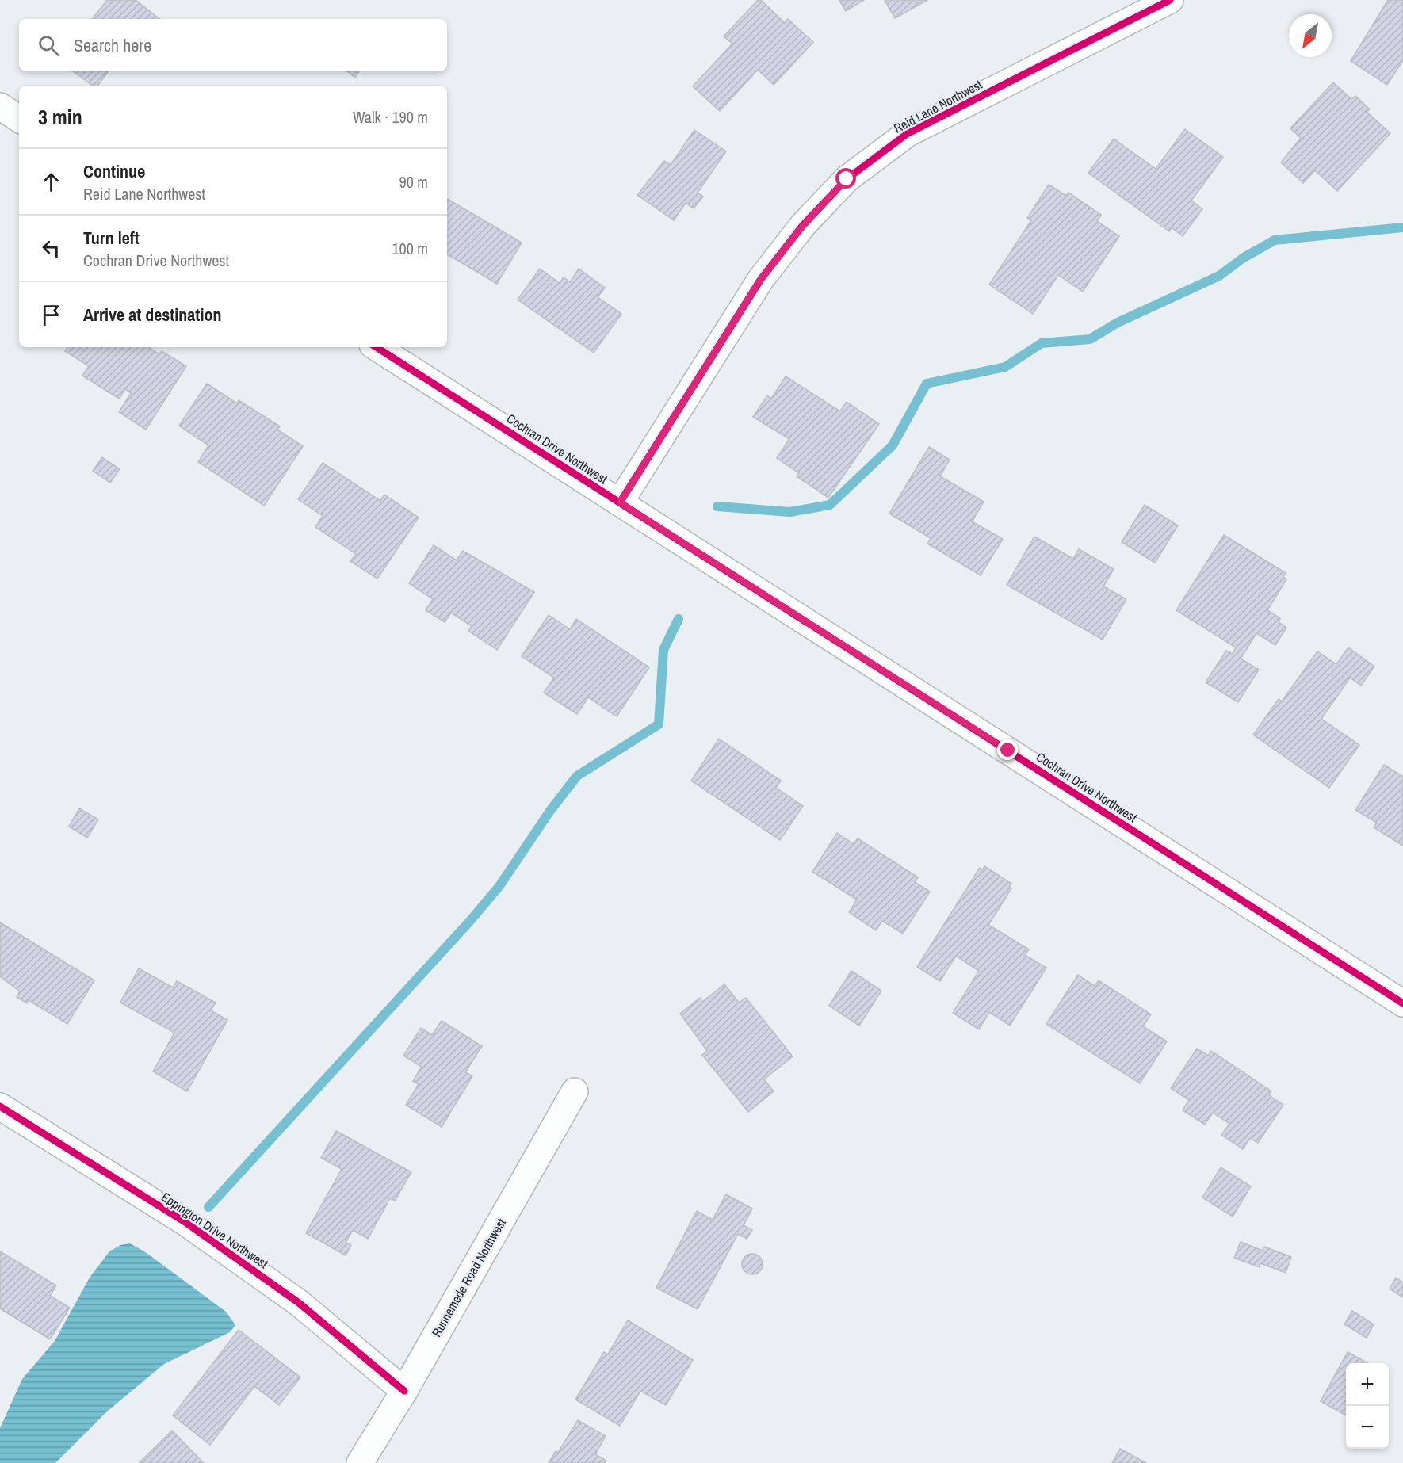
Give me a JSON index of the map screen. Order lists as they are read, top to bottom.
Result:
{
  "streets": {
    "street": [
      "Reid Lane Northwest",
      "Cochran Drive Northwest",
      "Eppington Drive Northwest",
      "Runnemede Road Northwest"
    ]
  },
  "crossings": [
    ["Reid Lane Northwest", "Cochran Drive Northwest"],
    ["Eppington Drive Northwest", "Runnemede Road Northwest"]
  ],
  "north": "bottom left",
  "page": {
    "search": "Search here",
    "heading": ["3 min", "Walk · 190 m"],
    "list": [
      ["Continue", "Reid Lane Northwest", "90 m"],
      ["Turn left", "Cochran Drive Northwest", "100 m"],
      "Arrive at destination"
    ],
    "map_buttons": ["+", "−"]
  }
}
